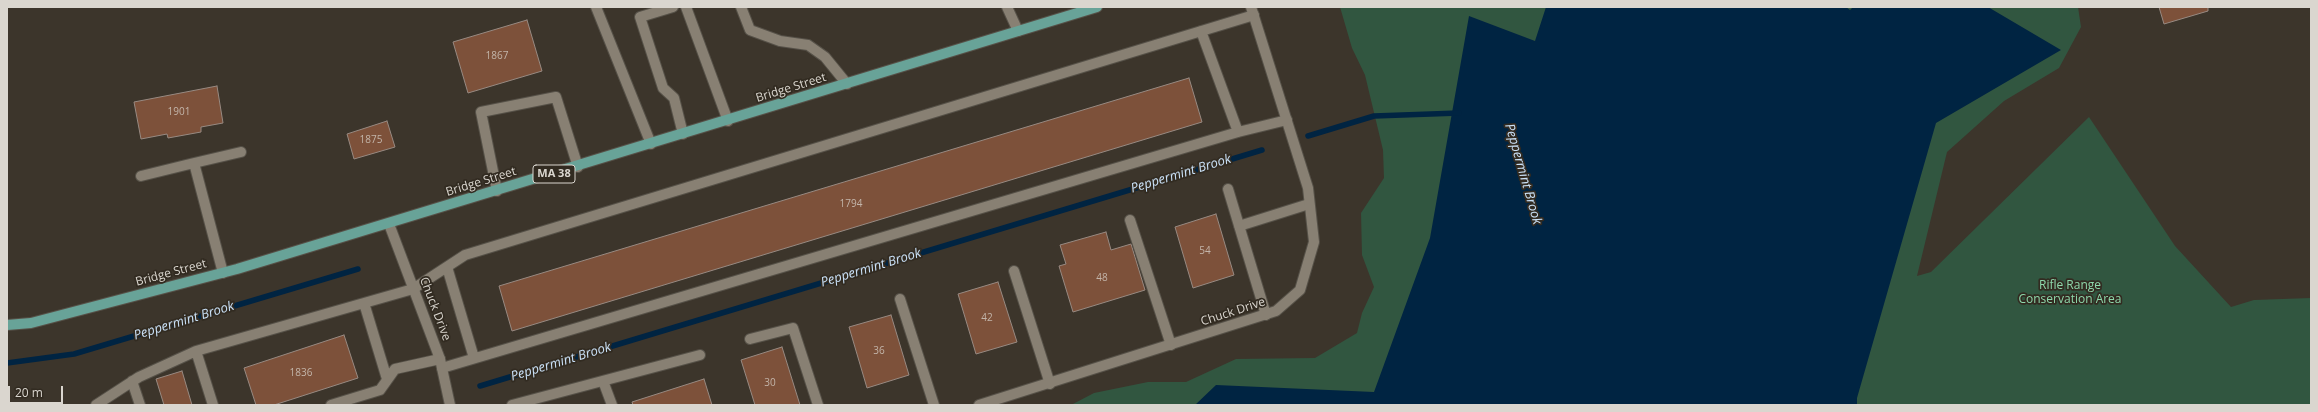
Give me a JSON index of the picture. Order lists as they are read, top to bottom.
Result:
{
  "streets": {
    "main road": ["Bridge Street", "MA 38"],
    "street": ["Chuck Drive"]
  },
  "crossings": [
    ["Bridge Street", "Chuck Drive"]
  ],
  "water": ["Peppermint Brook"],
  "parks": ["Rifle Range Conservation Area"],
  "house_numbers": [
    "1867",
    "1901",
    "1875",
    "1794",
    "54",
    "48",
    "42",
    "36",
    "1836",
    "30"
  ],
  "scale_bar": "20 m"
}
